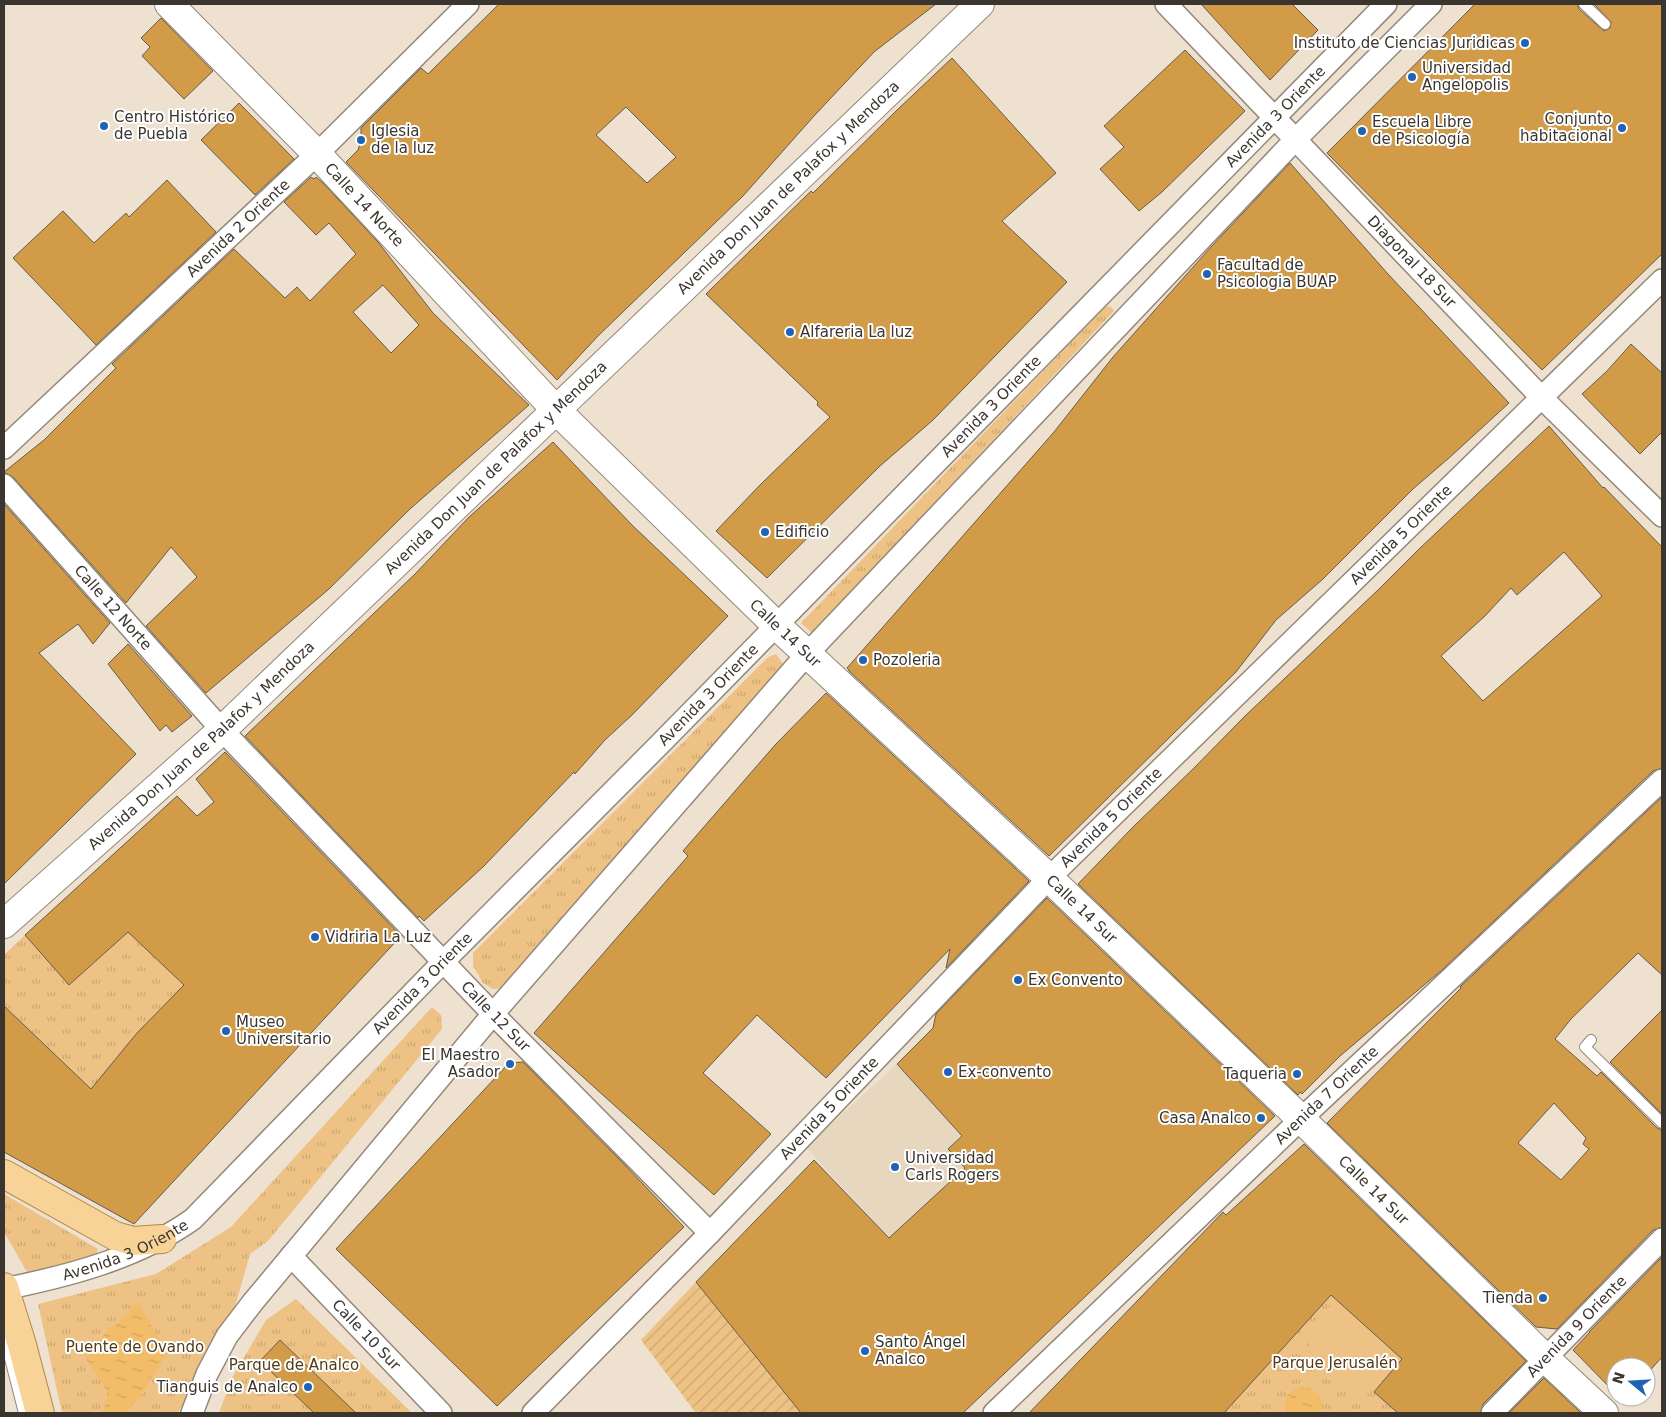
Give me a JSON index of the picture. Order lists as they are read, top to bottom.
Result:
{
  "streets": {
    "main road": ["Avenida Don Juan de Palafox y Mendoza", "Calle 14 Norte", "Calle 14 Sur"],
    "street": [
      "Avenida 3 Oriente",
      "Avenida 2 Oriente",
      "Diagonal 18 Sur",
      "Avenida 5 Oriente",
      "Calle 12 Norte",
      "Calle 12 Sur",
      "Avenida 7 Oriente",
      "Avenida 9 Oriente",
      "Calle 10 Sur"
    ]
  },
  "crossings": [
    ["Avenida 3 Oriente", "Diagonal 18 Sur"],
    ["Avenida 3 Oriente", "Calle 14 Sur"],
    ["Avenida 3 Oriente", "Calle 12 Sur"],
    ["Avenida 3 Oriente", "Calle 10 Sur"],
    ["Avenida Don Juan de Palafox y Mendoza", "Calle 14 Norte"],
    ["Avenida Don Juan de Palafox y Mendoza", "Calle 12 Norte"],
    ["Avenida Don Juan de Palafox y Mendoza", "Calle 14 Sur"],
    ["Avenida Don Juan de Palafox y Mendoza", "Calle 12 Sur"],
    ["Calle 14 Norte", "Avenida 2 Oriente"],
    ["Calle 14 Norte", "Calle 14 Sur"],
    ["Diagonal 18 Sur", "Avenida 5 Oriente"],
    ["Avenida 5 Oriente", "Calle 14 Sur"],
    ["Avenida 5 Oriente", "Calle 12 Sur"],
    ["Calle 12 Norte", "Calle 12 Sur"],
    ["Calle 14 Sur", "Avenida 7 Oriente"],
    ["Calle 14 Sur", "Avenida 9 Oriente"]
  ],
  "parks": ["Puente de Ovando", "Parque Jerusalén", "Parque de Analco"],
  "places": [
    "Instituto de Ciencias Juridicas",
    "Universidad Angelopolis",
    "Centro Histórico de Puebla",
    "Conjunto habitacional",
    "Escuela Libre de Psicología",
    "Iglesia de la luz",
    "Facultad de Psicologia BUAP",
    "Alfareria La luz",
    "Edificio",
    "Pozoleria",
    "Vidriria La Luz",
    "Ex Convento",
    "Museo Universitario",
    "El Maestro Asador",
    "Ex-convento",
    "Taqueria",
    "Casa Analco",
    "Universidad Carls Rogers",
    "Tienda",
    "Santo Ángel Analco",
    "Tianguis de Analco"
  ],
  "north": "left"
}
